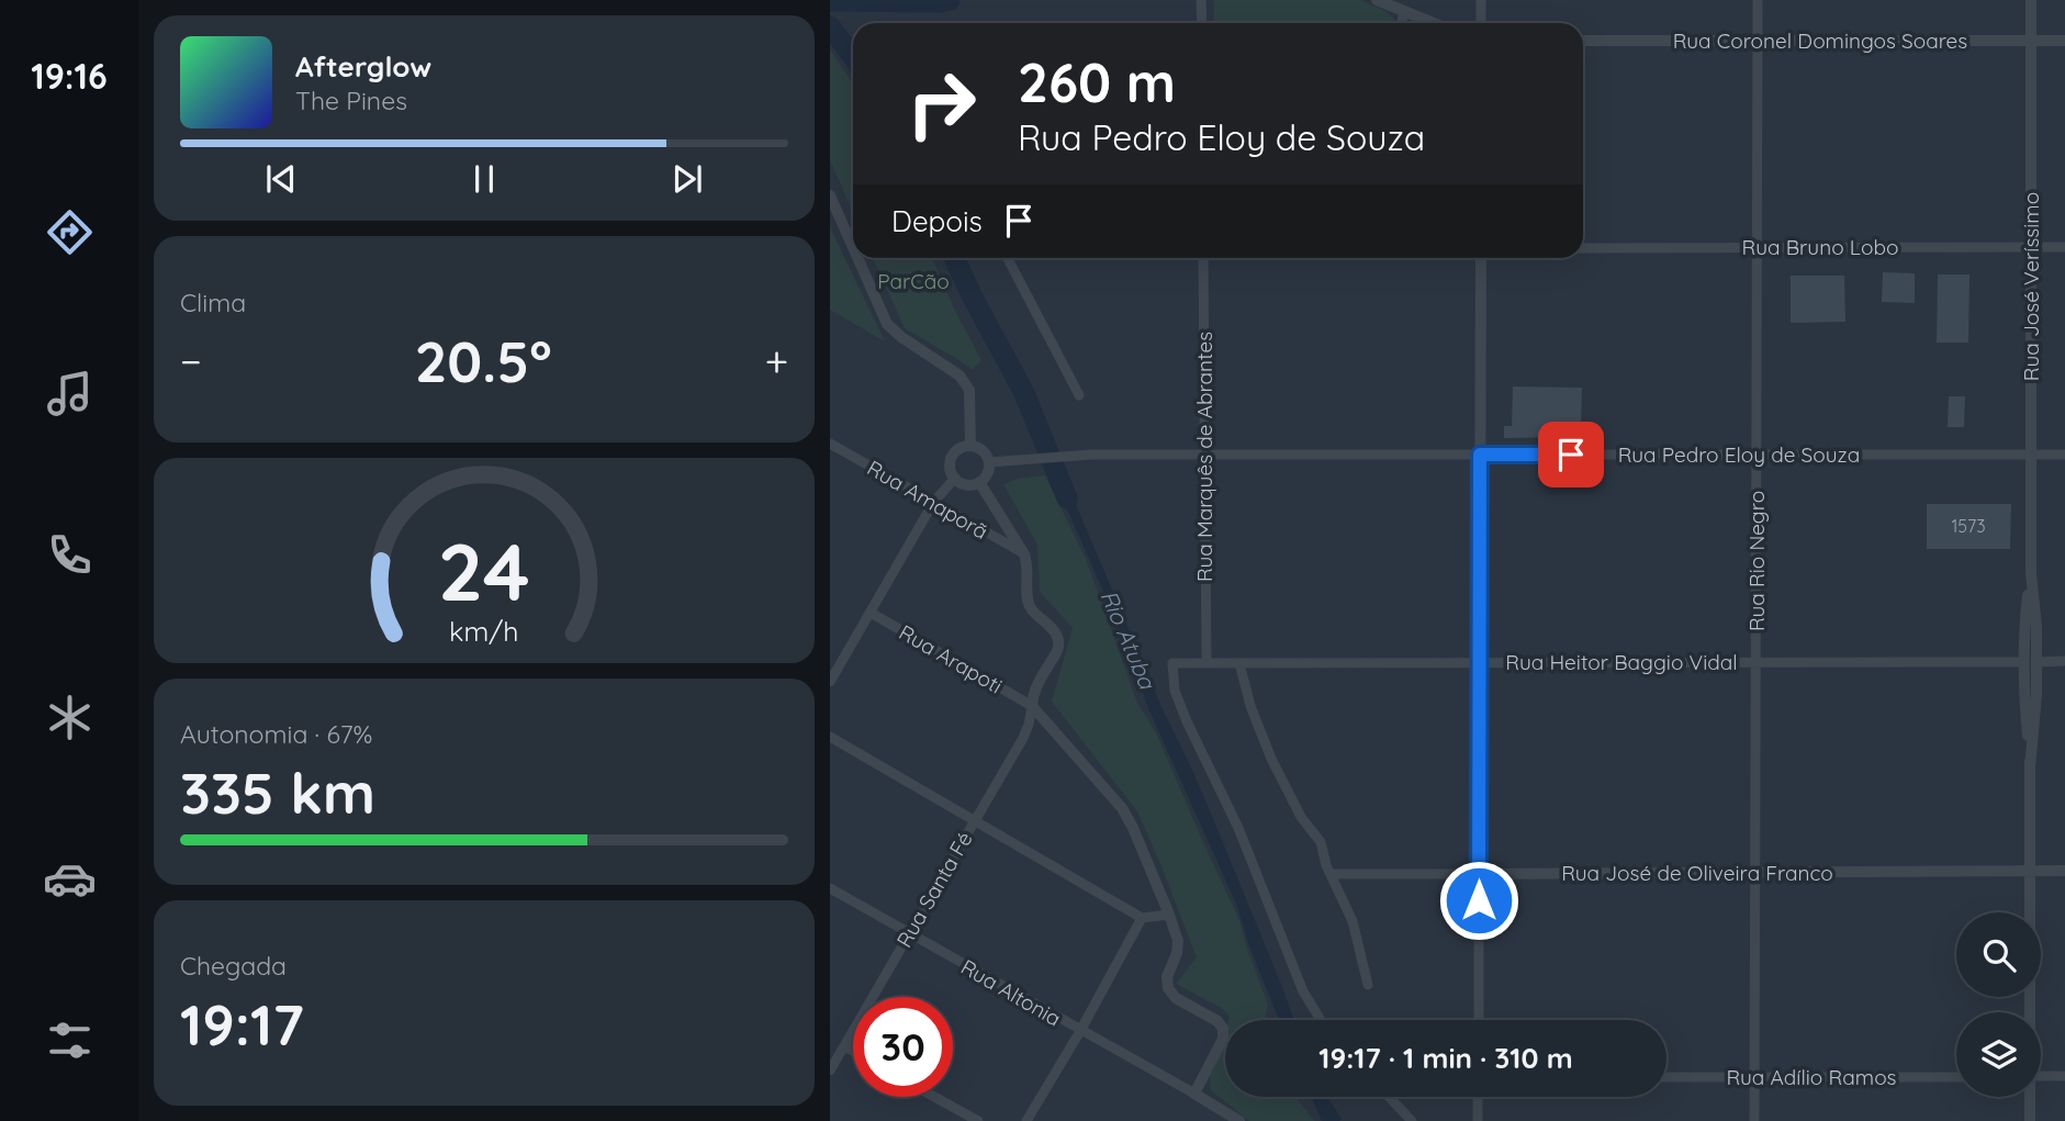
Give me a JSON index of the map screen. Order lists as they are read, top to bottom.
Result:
{
  "streets": {
    "street": [
      "Rua Coronel Domingos Soares",
      "Rua Bruno Lobo",
      "Rua José Veríssimo",
      "Rua Pedro Eloy de Souza",
      "Rua Marquês de Abrantes",
      "Rua Amaporã",
      "Rua Rio Negro",
      "Rua Arapoti",
      "Rua Heitor Baggio Vidal",
      "Rua José de Oliveira Franco",
      "Rua Santa Fé",
      "Rua Altonia",
      "Rua Adílio Ramos"
    ]
  },
  "crossings": [
    ["Rua Coronel Domingos Soares", "Rua José Veríssimo"],
    ["Rua Coronel Domingos Soares", "Rua Rio Negro"],
    ["Rua Bruno Lobo", "Rua José Veríssimo"],
    ["Rua Bruno Lobo", "Rua Rio Negro"],
    ["Rua José Veríssimo", "Rua Pedro Eloy de Souza"],
    ["Rua José Veríssimo", "Rua Heitor Baggio Vidal"],
    ["Rua José Veríssimo", "Rua José de Oliveira Franco"],
    ["Rua Pedro Eloy de Souza", "Rua Marquês de Abrantes"],
    ["Rua Pedro Eloy de Souza", "Rua Rio Negro"],
    ["Rua Marquês de Abrantes", "Rua Heitor Baggio Vidal"],
    ["Rua Rio Negro", "Rua Heitor Baggio Vidal"],
    ["Rua Rio Negro", "Rua José de Oliveira Franco"],
    ["Rua Rio Negro", "Rua Adílio Ramos"],
    ["Rua Arapoti", "Rua Santa Fé"],
    ["Rua Santa Fé", "Rua Altonia"]
  ],
  "water": ["Rio Atuba"],
  "parks": ["ParCão"],
  "house_numbers": ["1573"],
  "page": {
    "tabs": "19:16",
    "turn": ["260 m", "Rua Pedro Eloy de Souza"],
    "song": ["Afterglow", "The Pines"],
    "then": "Depois",
    "tile": [
      "Clima",
      ["Autonomia · 67%", "335 km"],
      ["Chegada", "19:17"]
    ],
    "heat": ["−", "20.5°", "+"],
    "limit": "30",
    "trip": "19:17 · 1 min · 310 m",
    "gauge": ["24", "km/h"]
  }
}
